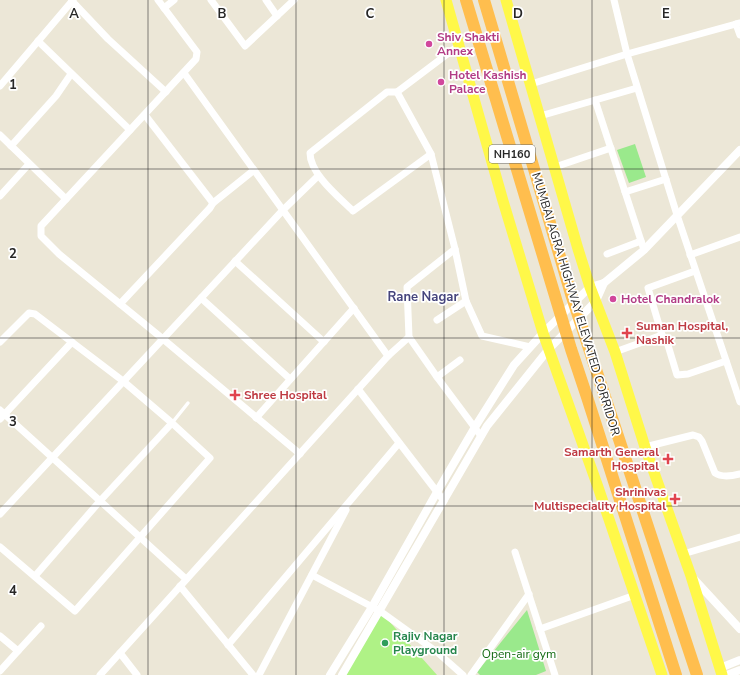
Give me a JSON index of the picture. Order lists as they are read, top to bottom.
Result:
{
  "streets": {
    "highway": ["NH160", "MUMBAI AGRA HIGHWAY ELEVATED CORRIDOR"]
  },
  "districts": ["Rane Nagar"],
  "parks": ["Open-air gym"],
  "places": {
    "other": [
      "Shiv Shakti Annex",
      "Hotel Kashish Palace",
      "Hotel Chandralok",
      "Rajiv Nagar Playground"
    ],
    "health": [
      "Suman Hospital, Nashik",
      "Shree Hospital",
      "Samarth General Hospital",
      "Shrinivas Multispeciality Hospital"
    ]
  },
  "grid": {
    "columns": [
      "A",
      "B",
      "C",
      "D",
      "E"
    ],
    "rows": [
      "1",
      "2",
      "3",
      "4"
    ]
  }
}
